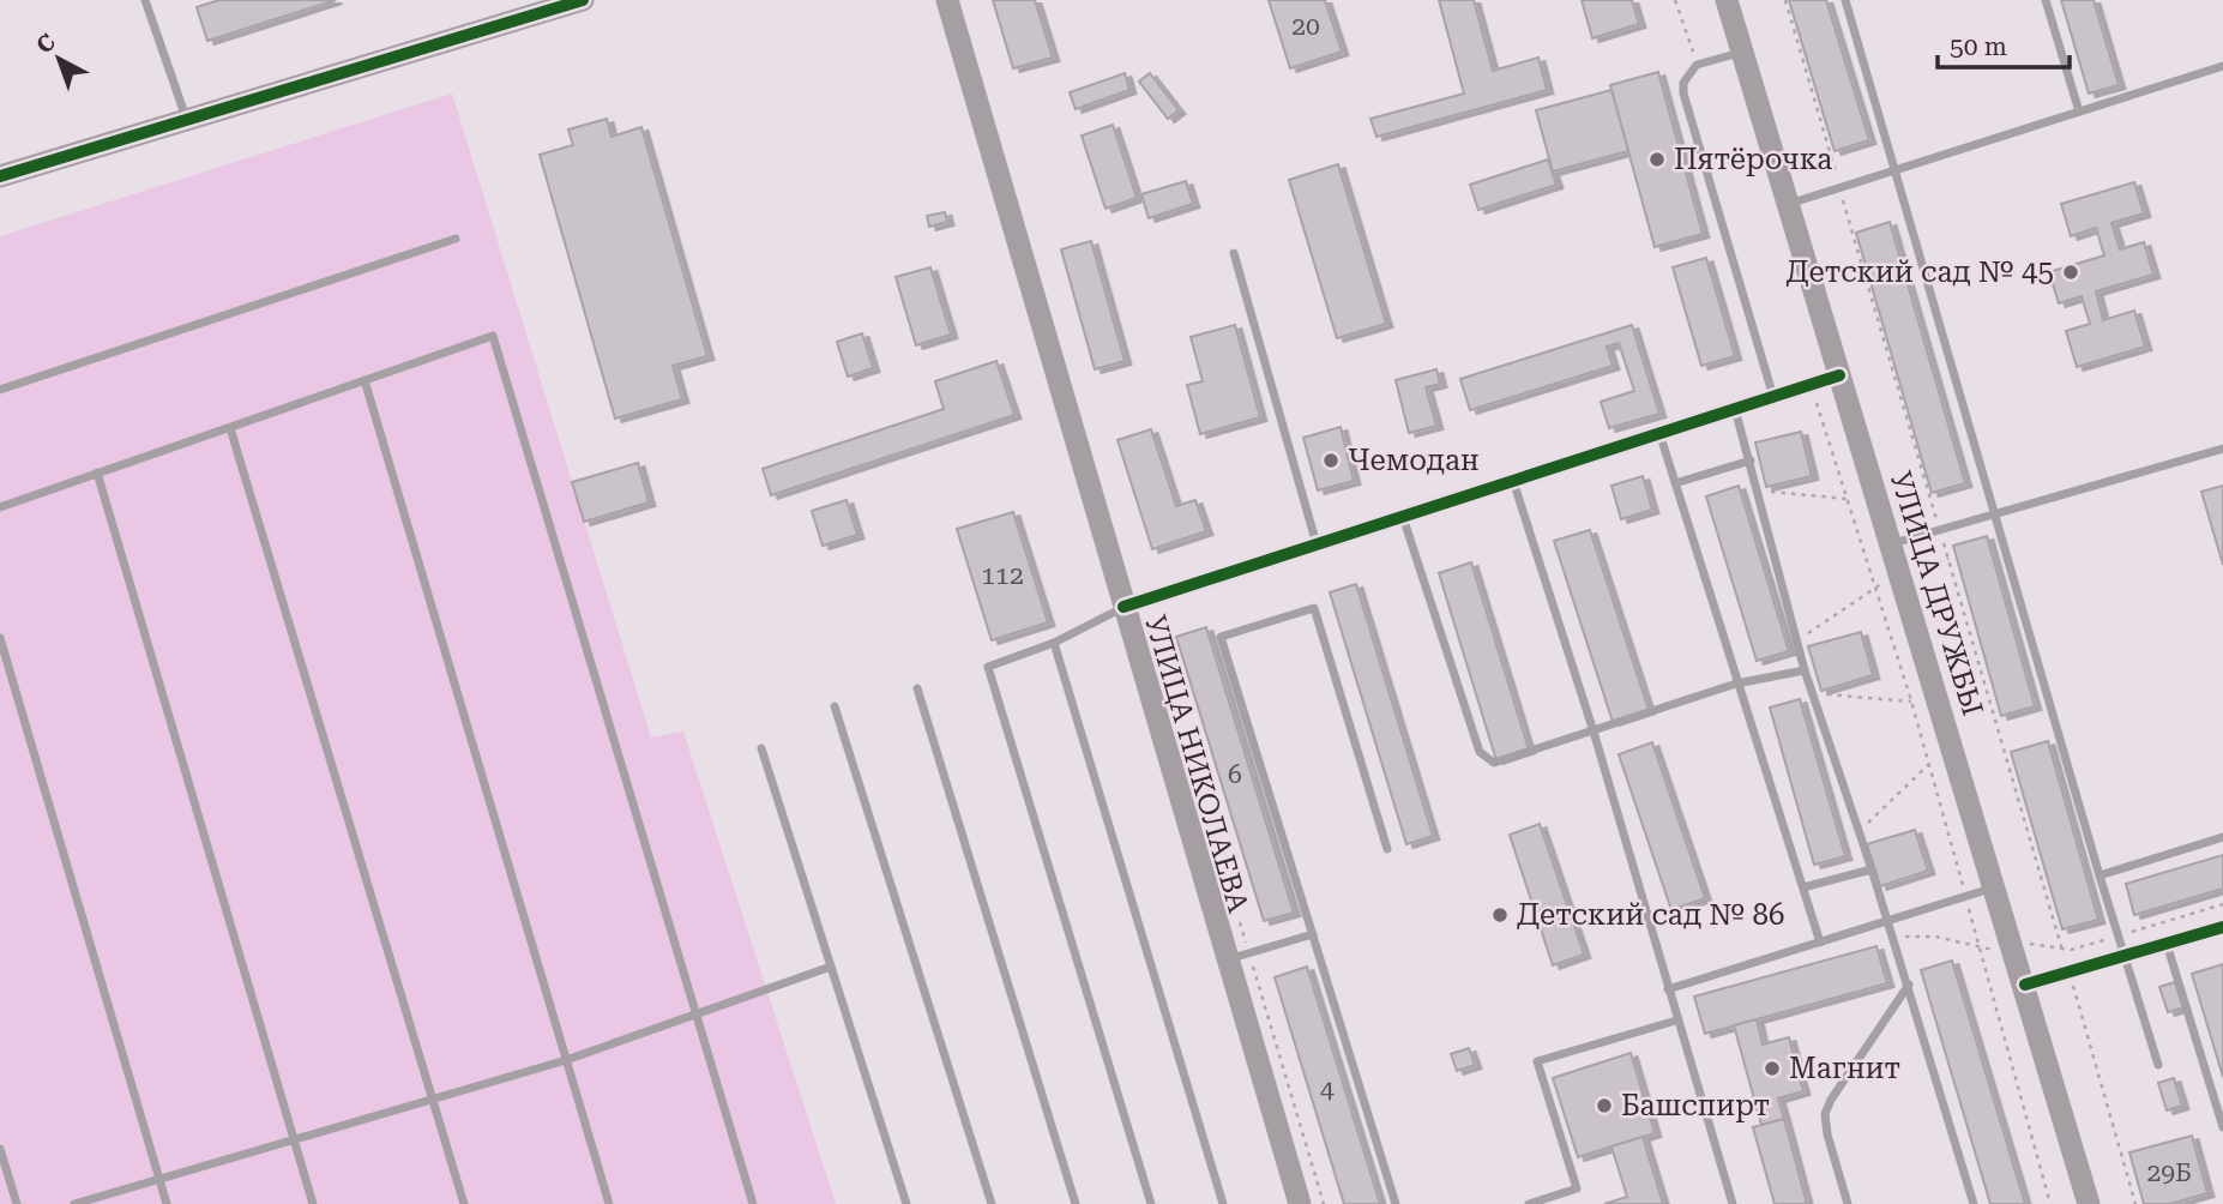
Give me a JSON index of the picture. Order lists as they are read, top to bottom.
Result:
{
  "streets": {
    "main road": ["УЛИЦА ДРУЖБЫ", "УЛИЦА НИКОЛАЕВА"]
  },
  "places": [
    "Пятёрочка",
    "Детский сад № 45",
    "Чемодан",
    "Детский сад № 86",
    "Магнит",
    "Башспирт"
  ],
  "house_numbers": [
    "20",
    "112",
    "6",
    "4",
    "29Б"
  ],
  "scale_bar": "50 m",
  "north": "top left"
}
